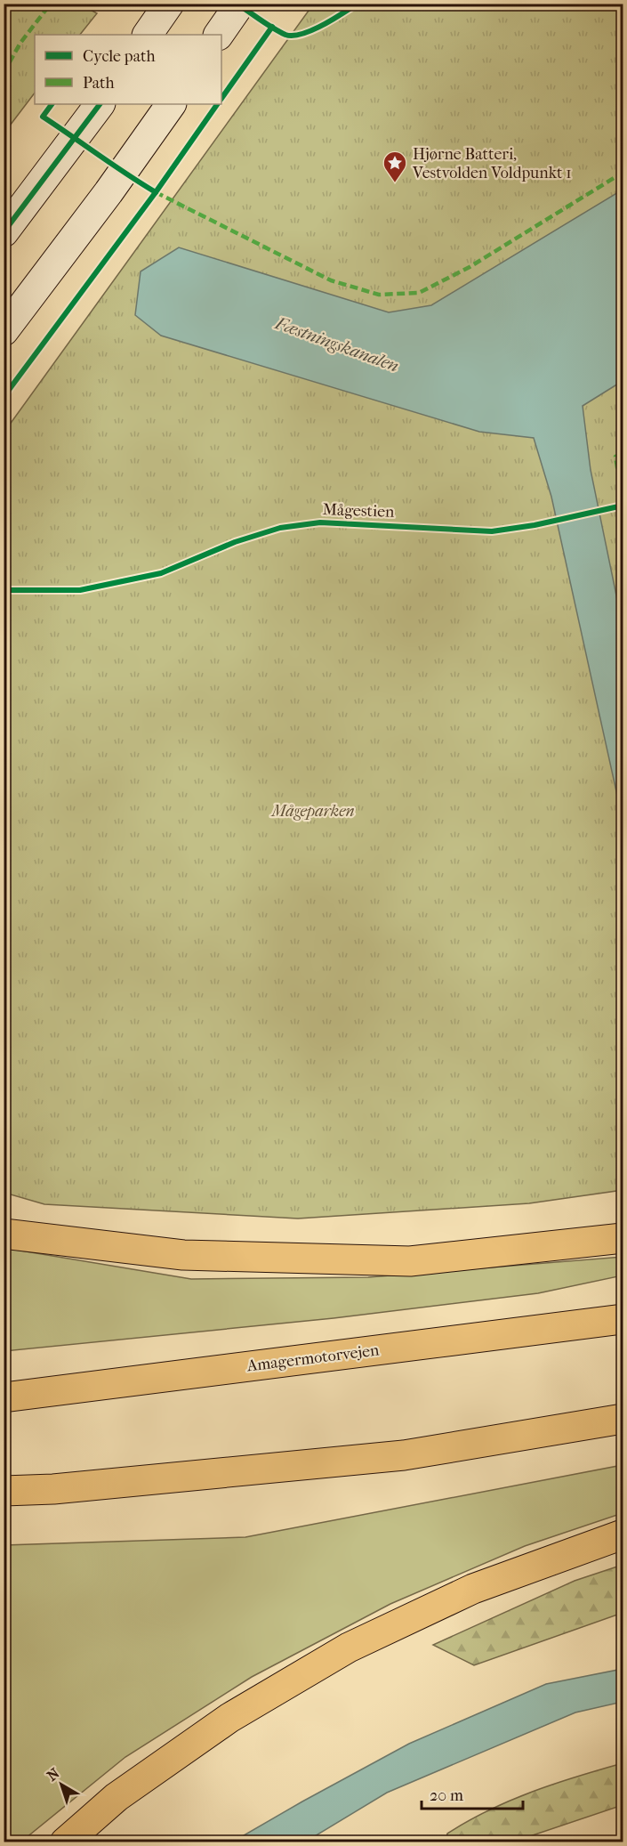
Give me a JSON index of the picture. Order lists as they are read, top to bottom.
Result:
{
  "streets": {
    "highway": ["Amagermotorvejen"],
    "cycle path": ["Mågestien"]
  },
  "water": ["Fæstningskanalen"],
  "parks": ["Mågeparken"],
  "places": {
    "place": ["Hjørne Batteri, Vestvolden Voldpunkt 1"]
  },
  "legend": ["Cycle path", "Path"],
  "scale_bar": "20 m",
  "north": "top left"
}
